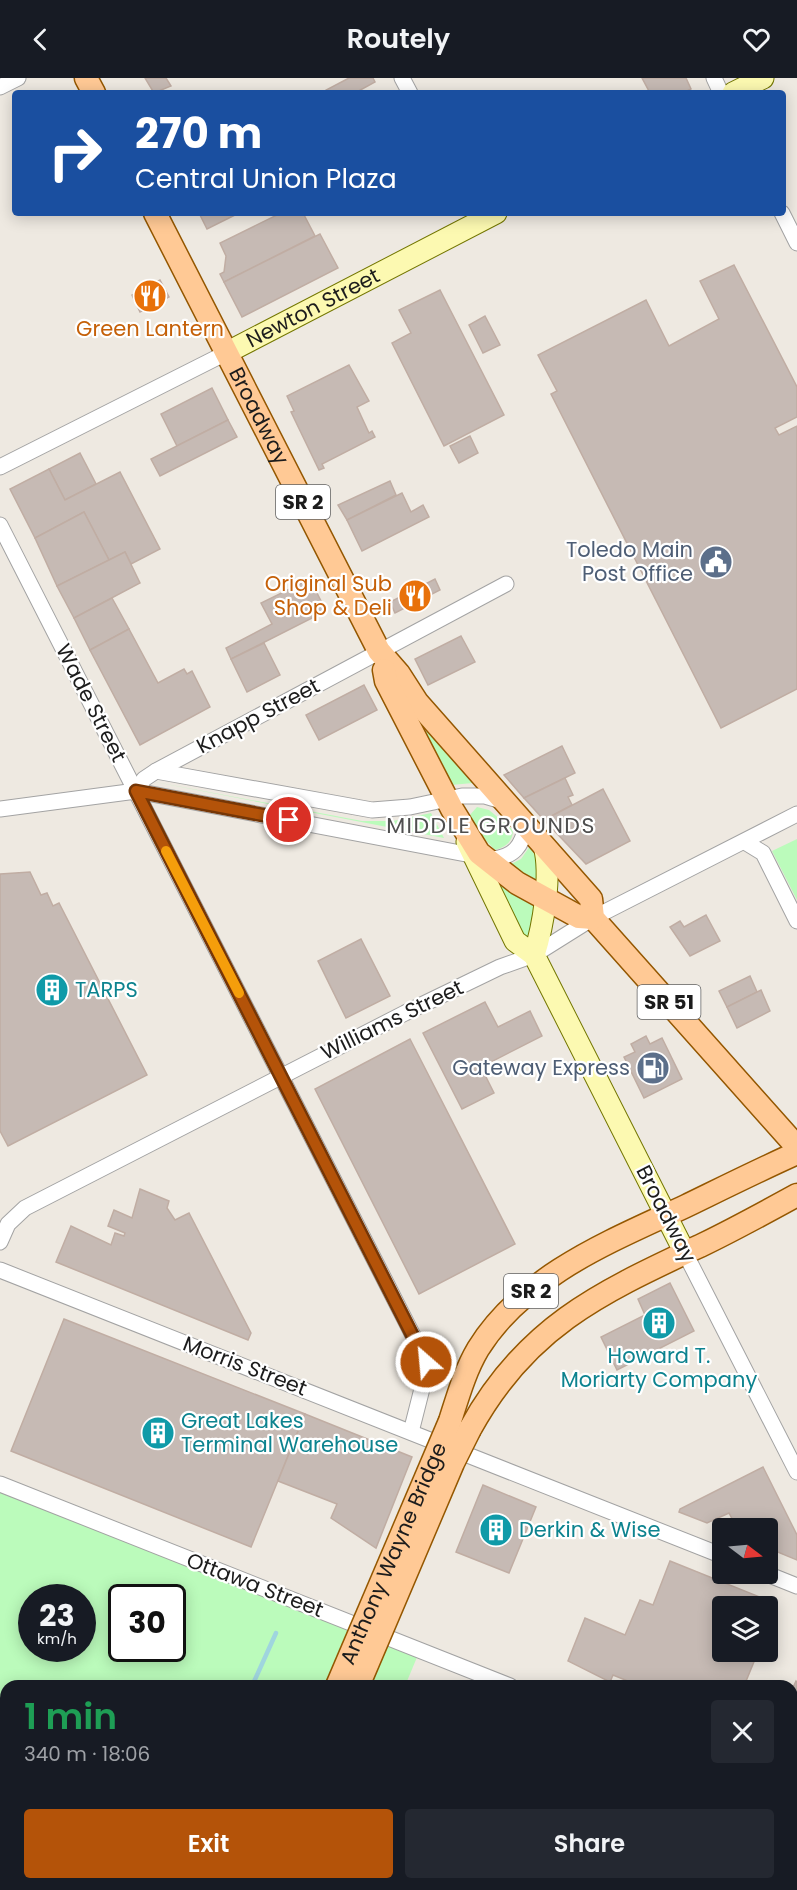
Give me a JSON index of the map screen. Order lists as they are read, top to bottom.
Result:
{
  "streets": {
    "main road": [
      "Broadway",
      "SR 2",
      "SR 51",
      "Anthony Wayne Bridge"
    ],
    "street": [
      "Newton Street",
      "Wade Street",
      "Knapp Street",
      "Williams Street",
      "Morris Street",
      "Ottawa Street"
    ]
  },
  "crossings": [
    ["Newton Street", "Broadway"],
    ["Broadway", "SR 2"],
    ["Broadway", "Knapp Street"],
    ["Broadway", "Williams Street"],
    ["SR 2", "SR 51"],
    ["SR 2", "Williams Street"],
    ["SR 2", "Anthony Wayne Bridge"],
    ["Wade Street", "Knapp Street"],
    ["Wade Street", "Williams Street"],
    ["Wade Street", "Morris Street"],
    ["SR 51", "Williams Street"]
  ],
  "districts": ["MIDDLE GROUNDS"],
  "places": {
    "restaurant": ["Green Lantern", "Original Sub Shop & Deli"],
    "public building": ["Toledo Main Post Office"],
    "building": [
      "TARPS",
      "Howard T. Moriarty Company",
      "Great Lakes Terminal Warehouse",
      "Derkin & Wise"
    ],
    "fuel station": ["Gateway Express"]
  },
  "north": "right",
  "page": {
    "header": "Routely",
    "turn": ["270 m", "Central Union Plaza"],
    "speed": "23 km/h",
    "limit": "30",
    "heading": ["1 min", "340 m · 18:06"],
    "buttons": ["Exit", "Share"]
  }
}
